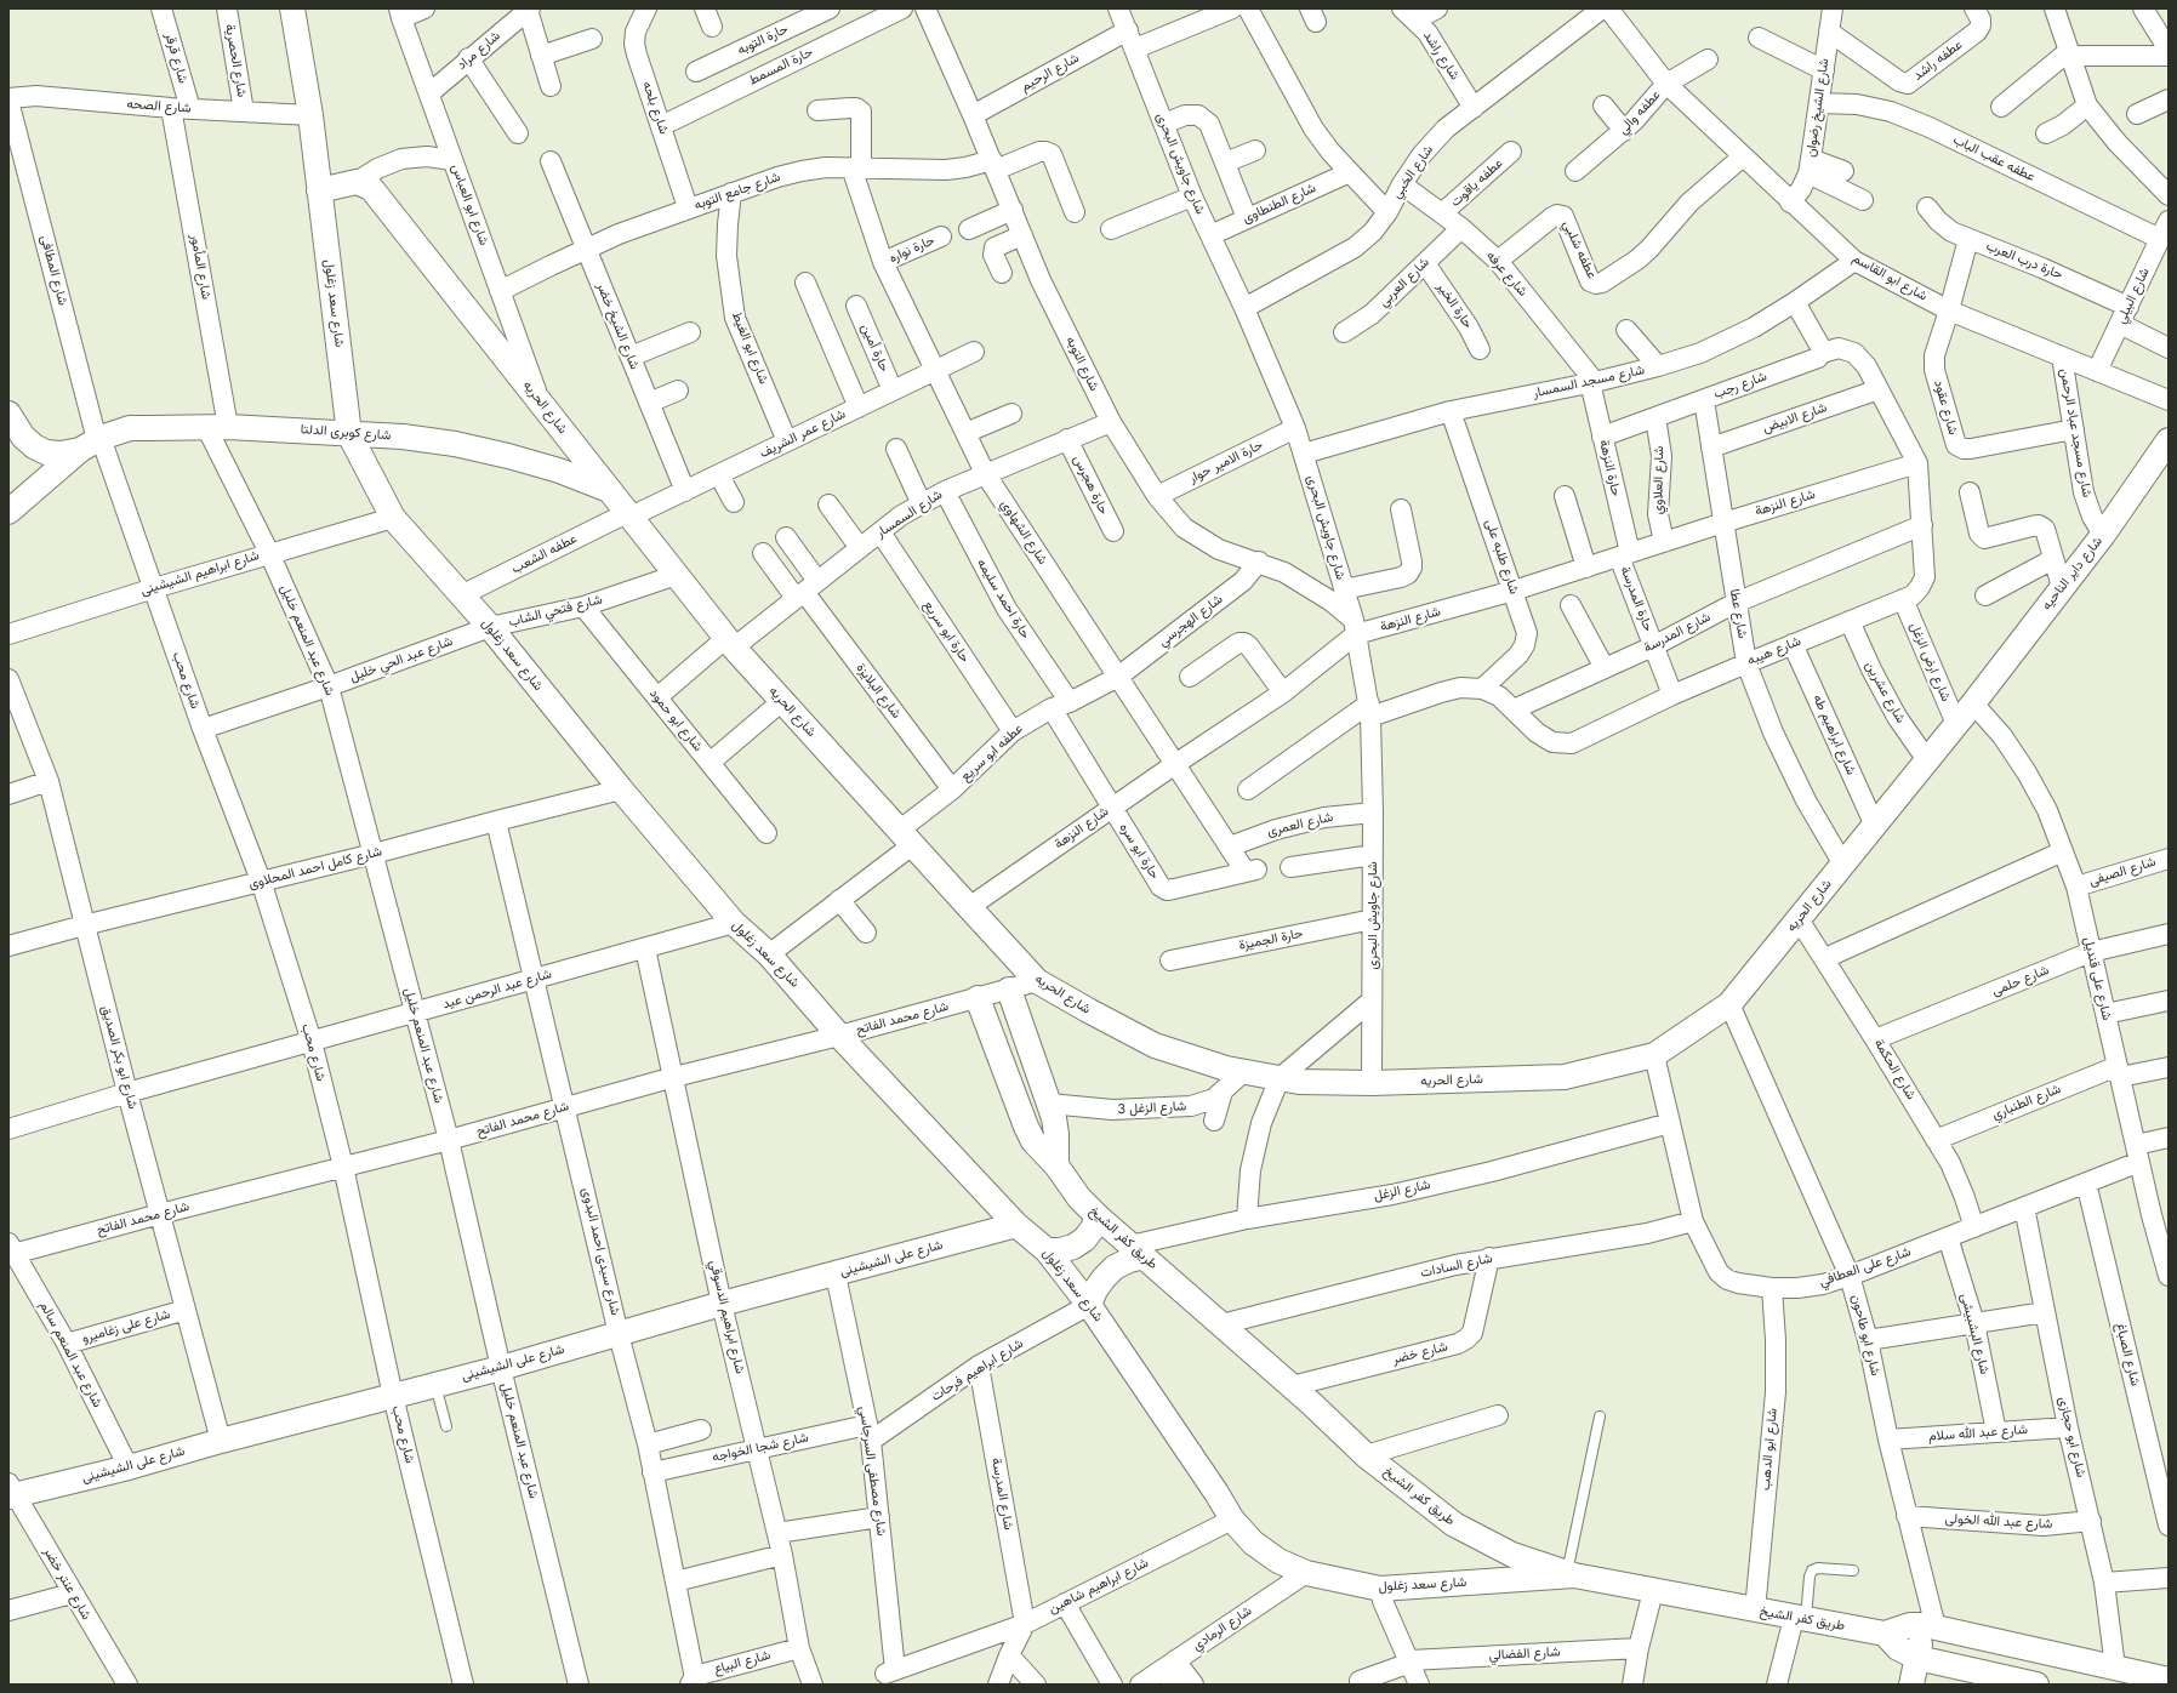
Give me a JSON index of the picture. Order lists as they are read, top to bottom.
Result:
{
  "streets": {
    "street": [
      "حارة التوبه",
      "شارع مراد",
      "شارع راشد",
      "شارع قرقر",
      "شارع الحصرية",
      "عطفه راشد",
      "حارة المسمط",
      "شارع الرحيم",
      "شارع الصحه",
      "شارع بلحه",
      "شارع الشيخ رضوان",
      "عطفه والي",
      "عطفه عقب الباب",
      "شارع جاويش البحرى",
      "شارع الخبي",
      "عطفه ياقوت",
      "شارع جامع التوبه",
      "شارع الطنطاوى",
      "شارع ابو العباس",
      "حارة نواره",
      "عطفه شلبي",
      "حارة درب العرب",
      "شارع المأمور",
      "شارع المطافى",
      "شارع عرفه",
      "شارع ابو القاسم",
      "شارع العربي",
      "شارع البيلي",
      "شارع سعد زغلول",
      "حارة الخير",
      "شارع الشيخ خضر",
      "شارع ابو الغيط",
      "حارة أمين",
      "شارع التوبه",
      "شارع مسجد السمسار",
      "شارع رجب",
      "شارع الحريه",
      "شارع عقود",
      "شارع الابيض",
      "شارع كوبرى الدلتا",
      "شارع مسجد عباد الرحمن",
      "شارع عمر الشريف",
      "حارة الامير حوار",
      "حارة النزهة",
      "شارع العلاوي",
      "حارة هجرس",
      "شارع النزهة",
      "شارع السمسار",
      "شارع الشهاوي",
      "عطفه الشعب",
      "شارع طلبه على",
      "شارع ابراهيم الشيشينى",
      "شارع داير الناحيه",
      "حارة احمد سليمه",
      "حارة المدرسة",
      "شارع فتحي الشاب",
      "شارع عطا",
      "شارع الهجرسي",
      "حارة ابو سريع",
      "شارع المدرسة",
      "شارع عبد المنعم خليل",
      "شارع هيبه",
      "شارع عبد الحي خليل",
      "شارع ارض الزغل",
      "شارع محب",
      "شارع البلايزة",
      "شارع عشرين",
      "شارع ابو حمود",
      "شارع ابراهيم طه",
      "عطفه ابو سريع",
      "شارع العمرى",
      "حارة ابو سره",
      "شارع كامل احمد المحلاوى",
      "شارع الصيفى",
      "حارة الجميزة",
      "شارع على قنديل",
      "شارع حلمى",
      "شارع عبد الرحمن عيد",
      "شارع محمد الفاتح",
      "شارع ابو بكر الصديق",
      "شارع الحكمة",
      "شارع الطنباري",
      "شارع الزغل 3",
      "شارع الزغل",
      "طريق كفر الشيخ",
      "شارع سيدى احمد البدوى",
      "شارع على الشيشينى",
      "شارع السادات",
      "شارع على العطافي",
      "شارع ابراهيم الدسوقي",
      "شارع على زغاميرو",
      "شارع البشبيشى",
      "شارع ابو طاحون",
      "شارع خضر",
      "شارع عبد المنعم سالم",
      "شارع الصباغ",
      "شارع ابراهيم فرحات",
      "شارع عبد الله سلام",
      "شارع ابو حجازى",
      "شارع شجا الخواجه",
      "شارع ابو الدهب",
      "شارع مصطفى السرجاسي",
      "شارع عبد الله الخولى",
      "شارع عنتر خضر",
      "شارع ابراهيم شاهين",
      "شارع الرمادي",
      "شارع الفضالي",
      "شارع البياع"
    ]
  },
  "crossings": [
    ["شارع مراد", "شارع ابو العباس"],
    ["شارع راشد", "شارع الخبي"],
    ["شارع قرقر", "شارع الصحه"],
    ["شارع قرقر", "شارع المأمور"],
    ["شارع الحصرية", "شارع الصحه"],
    ["عطفه راشد", "شارع الشيخ رضوان"],
    ["حارة المسمط", "شارع بلحه"],
    ["شارع الرحيم", "شارع جاويش البحرى"],
    ["شارع الرحيم", "شارع التوبه"],
    ["شارع الصحه", "شارع المأمور"],
    ["شارع الصحه", "شارع المطافى"],
    ["شارع الصحه", "شارع سعد زغلول"],
    ["شارع بلحه", "شارع جامع التوبه"],
    ["شارع الشيخ رضوان", "عطفه عقب الباب"],
    ["شارع الشيخ رضوان", "شارع ابو القاسم"],
    ["عطفه والي", "شارع ابو القاسم"],
    ["عطفه عقب الباب", "شارع البيلي"],
    ["شارع جاويش البحرى", "شارع الخبي"],
    ["شارع جاويش البحرى", "شارع الطنطاوى"],
    ["شارع جاويش البحرى", "شارع التوبه"],
    ["شارع جاويش البحرى", "شارع مسجد السمسار"],
    ["شارع جاويش البحرى", "شارع الحريه"],
    ["شارع جاويش البحرى", "حارة الامير حوار"],
    ["شارع جاويش البحرى", "شارع النزهة"],
    ["شارع جاويش البحرى", "شارع هيبه"],
    ["شارع جاويش البحرى", "شارع العمرى"],
    ["شارع جاويش البحرى", "حارة الجميزة"],
    ["شارع الخبي", "شارع عرفه"],
    ["عطفه ياقوت", "شارع عرفه"],
    ["شارع جامع التوبه", "شارع ابو العباس"],
    ["شارع جامع التوبه", "شارع الشيخ خضر"],
    ["شارع جامع التوبه", "شارع ابو الغيط"],
    ["شارع جامع التوبه", "شارع التوبه"],
    ["شارع جامع التوبه", "شارع الشهاوي"],
    ["شارع ابو العباس", "شارع الحريه"],
    ["حارة نواره", "شارع الشهاوي"],
    ["عطفه شلبي", "شارع عرفه"],
    ["عطفه شلبي", "شارع ابو القاسم"],
    ["حارة درب العرب", "شارع البيلي"],
    ["شارع المأمور", "شارع كوبرى الدلتا"],
    ["شارع المأمور", "شارع عبد المنعم خليل"],
    ["شارع المطافى", "شارع كوبرى الدلتا"],
    ["شارع المطافى", "شارع محب"],
    ["شارع عرفه", "شارع العربي"],
    ["شارع عرفه", "شارع مسجد السمسار"],
    ["شارع عرفه", "حارة النزهة"],
    ["شارع ابو القاسم", "شارع البيلي"],
    ["شارع ابو القاسم", "شارع مسجد السمسار"],
    ["شارع ابو القاسم", "شارع عقود"],
    ["شارع ابو القاسم", "شارع مسجد عباد الرحمن"],
    ["شارع العربي", "حارة الخير"],
    ["شارع سعد زغلول", "شارع كوبرى الدلتا"],
    ["شارع سعد زغلول", "عطفه الشعب"],
    ["شارع سعد زغلول", "شارع ابراهيم الشيشينى"],
    ["شارع سعد زغلول", "شارع فتحي الشاب"],
    ["شارع سعد زغلول", "شارع عبد الحي خليل"],
    ["شارع سعد زغلول", "عطفه ابو سريع"],
    ["شارع سعد زغلول", "شارع كامل احمد المحلاوى"],
    ["شارع سعد زغلول", "شارع عبد الرحمن عيد"],
    ["شارع سعد زغلول", "شارع محمد الفاتح"],
    ["شارع سعد زغلول", "طريق كفر الشيخ"],
    ["شارع سعد زغلول", "شارع على الشيشينى"],
    ["شارع سعد زغلول", "شارع ابراهيم فرحات"],
    ["شارع سعد زغلول", "شارع ابراهيم شاهين"],
    ["شارع سعد زغلول", "شارع الرمادي"],
    ["شارع الشيخ خضر", "شارع عمر الشريف"],
    ["شارع ابو الغيط", "شارع عمر الشريف"],
    ["حارة أمين", "شارع عمر الشريف"],
    ["شارع التوبه", "حارة الامير حوار"],
    ["شارع التوبه", "شارع النزهة"],
    ["شارع التوبه", "شارع السمسار"],
    ["شارع التوبه", "شارع الهجرسي"],
    ["شارع مسجد السمسار", "حارة النزهة"],
    ["شارع مسجد السمسار", "شارع طلبه على"],
    ["شارع رجب", "حارة النزهة"],
    ["شارع رجب", "شارع العلاوي"],
    ["شارع رجب", "شارع عطا"],
    ["شارع رجب", "شارع هيبه"],
    ["شارع الحريه", "شارع كوبرى الدلتا"],
    ["شارع الحريه", "شارع عمر الشريف"],
    ["شارع الحريه", "شارع النزهة"],
    ["شارع الحريه", "شارع السمسار"],
    ["شارع الحريه", "عطفه الشعب"],
    ["شارع الحريه", "شارع داير الناحيه"],
    ["شارع الحريه", "شارع فتحي الشاب"],
    ["شارع الحريه", "شارع عطا"],
    ["شارع الحريه", "شارع ارض الزغل"],
    ["شارع الحريه", "شارع عشرين"],
    ["شارع الحريه", "شارع ابراهيم طه"],
    ["شارع الحريه", "عطفه ابو سريع"],
    ["شارع الحريه", "شارع على قنديل"],
    ["شارع الحريه", "شارع محمد الفاتح"],
    ["شارع الحريه", "شارع الحكمة"],
    ["شارع الحريه", "شارع الزغل 3"],
    ["شارع الحريه", "شارع على العطافي"],
    ["شارع الحريه", "شارع ابو طاحون"],
    ["شارع عقود", "شارع مسجد عباد الرحمن"],
    ["شارع الابيض", "شارع عطا"],
    ["شارع الابيض", "شارع هيبه"],
    ["شارع كوبرى الدلتا", "شارع عبد المنعم خليل"],
    ["شارع كوبرى الدلتا", "شارع محب"],
    ["شارع مسجد عباد الرحمن", "شارع داير الناحيه"],
    ["شارع عمر الشريف", "شارع الشهاوي"],
    ["شارع عمر الشريف", "عطفه الشعب"],
    ["حارة النزهة", "شارع النزهة"],
    ["حارة النزهة", "حارة المدرسة"],
    ["شارع العلاوي", "شارع النزهة"],
    ["حارة هجرس", "شارع السمسار"],
    ["شارع النزهة", "شارع الشهاوي"],
    ["شارع النزهة", "شارع طلبه على"],
    ["شارع النزهة", "حارة المدرسة"],
    ["شارع النزهة", "شارع عطا"],
    ["شارع النزهة", "شارع هيبه"],
    ["شارع النزهة", "حارة ابو سره"],
    ["شارع السمسار", "شارع الشهاوي"],
    ["شارع السمسار", "حارة احمد سليمه"],
    ["شارع السمسار", "حارة ابو سريع"],
    ["شارع السمسار", "شارع البلايزة"],
    ["شارع السمسار", "شارع ابو حمود"],
    ["شارع الشهاوي", "شارع الهجرسي"],
    ["شارع الشهاوي", "عطفه ابو سريع"],
    ["شارع الشهاوي", "شارع العمرى"],
    ["شارع الشهاوي", "حارة ابو سره"],
    ["شارع طلبه على", "شارع هيبه"],
    ["شارع ابراهيم الشيشينى", "شارع عبد المنعم خليل"],
    ["شارع ابراهيم الشيشينى", "شارع محب"],
    ["شارع داير الناحيه", "شارع على قنديل"],
    ["حارة احمد سليمه", "عطفه ابو سريع"],
    ["حارة احمد سليمه", "حارة ابو سره"],
    ["حارة المدرسة", "شارع المدرسة"],
    ["حارة المدرسة", "شارع هيبه"],
    ["شارع فتحي الشاب", "شارع عبد الحي خليل"],
    ["شارع فتحي الشاب", "شارع ابو حمود"],
    ["شارع عطا", "شارع المدرسة"],
    ["شارع عطا", "شارع هيبه"],
    ["شارع الهجرسي", "عطفه ابو سريع"],
    ["حارة ابو سريع", "عطفه ابو سريع"],
    ["شارع المدرسة", "شارع هيبه"],
    ["شارع المدرسة", "شارع ابراهيم فرحات"],
    ["شارع المدرسة", "شارع ابراهيم شاهين"],
    ["شارع عبد المنعم خليل", "شارع عبد الحي خليل"],
    ["شارع عبد المنعم خليل", "شارع كامل احمد المحلاوى"],
    ["شارع عبد المنعم خليل", "شارع عبد الرحمن عيد"],
    ["شارع عبد المنعم خليل", "شارع محمد الفاتح"],
    ["شارع عبد المنعم خليل", "شارع على الشيشينى"],
    ["شارع هيبه", "شارع ارض الزغل"],
    ["شارع هيبه", "شارع عشرين"],
    ["شارع هيبه", "شارع ابراهيم طه"],
    ["شارع عبد الحي خليل", "شارع محب"],
    ["شارع محب", "شارع كامل احمد المحلاوى"],
    ["شارع محب", "شارع عبد الرحمن عيد"],
    ["شارع محب", "شارع محمد الفاتح"],
    ["شارع محب", "شارع على الشيشينى"],
    ["شارع البلايزة", "عطفه ابو سريع"],
    ["عطفه ابو سريع", "حارة ابو سره"],
    ["شارع كامل احمد المحلاوى", "شارع ابو بكر الصديق"],
    ["شارع كامل احمد المحلاوى", "شارع سيدى احمد البدوى"],
    ["شارع الصيفى", "شارع على قنديل"],
    ["شارع على قنديل", "شارع حلمى"],
    ["شارع على قنديل", "شارع الطنباري"],
    ["شارع على قنديل", "شارع على العطافي"],
    ["شارع حلمى", "شارع الحكمة"],
    ["شارع عبد الرحمن عيد", "شارع ابو بكر الصديق"],
    ["شارع عبد الرحمن عيد", "شارع سيدى احمد البدوى"],
    ["شارع عبد الرحمن عيد", "شارع ابراهيم الدسوقي"],
    ["شارع محمد الفاتح", "شارع ابو بكر الصديق"],
    ["شارع محمد الفاتح", "طريق كفر الشيخ"],
    ["شارع محمد الفاتح", "شارع سيدى احمد البدوى"],
    ["شارع محمد الفاتح", "شارع ابراهيم الدسوقي"],
    ["شارع محمد الفاتح", "شارع عبد المنعم سالم"],
    ["شارع ابو بكر الصديق", "شارع على الشيشينى"],
    ["شارع ابو بكر الصديق", "شارع على زغاميرو"],
    ["شارع الحكمة", "شارع الطنباري"],
    ["شارع الحكمة", "شارع على العطافي"],
    ["شارع الزغل", "طريق كفر الشيخ"],
    ["شارع الزغل", "شارع على العطافي"],
    ["طريق كفر الشيخ", "شارع السادات"],
    ["طريق كفر الشيخ", "شارع ابو طاحون"],
    ["طريق كفر الشيخ", "شارع خضر"],
    ["طريق كفر الشيخ", "شارع ابو حجازى"],
    ["طريق كفر الشيخ", "شارع ابو الدهب"],
    ["شارع سيدى احمد البدوى", "شارع على الشيشينى"],
    ["شارع سيدى احمد البدوى", "شارع شجا الخواجه"],
    ["شارع سيدى احمد البدوى", "شارع البياع"],
    ["شارع على الشيشينى", "شارع ابراهيم الدسوقي"],
    ["شارع على الشيشينى", "شارع عبد المنعم سالم"],
    ["شارع على الشيشينى", "شارع مصطفى السرجاسي"],
    ["شارع على الشيشينى", "شارع عنتر خضر"],
    ["شارع السادات", "شارع على العطافي"],
    ["شارع السادات", "شارع خضر"],
    ["شارع على العطافي", "شارع البشبيشى"],
    ["شارع على العطافي", "شارع ابو طاحون"],
    ["شارع على العطافي", "شارع الصباغ"],
    ["شارع على العطافي", "شارع ابو حجازى"],
    ["شارع على العطافي", "شارع ابو الدهب"],
    ["شارع ابراهيم الدسوقي", "شارع شجا الخواجه"],
    ["شارع ابراهيم الدسوقي", "شارع البياع"],
    ["شارع على زغاميرو", "شارع عبد المنعم سالم"],
    ["شارع البشبيشى", "شارع عبد الله سلام"],
    ["شارع ابو طاحون", "شارع عبد الله سلام"],
    ["شارع ابو طاحون", "شارع عبد الله الخولى"],
    ["شارع ابراهيم فرحات", "شارع شجا الخواجه"],
    ["شارع ابراهيم فرحات", "شارع مصطفى السرجاسي"],
    ["شارع عبد الله سلام", "شارع ابو حجازى"],
    ["شارع ابو حجازى", "شارع عبد الله الخولى"],
    ["شارع شجا الخواجه", "شارع مصطفى السرجاسي"],
    ["شارع مصطفى السرجاسي", "شارع ابراهيم شاهين"]
  ]
}
